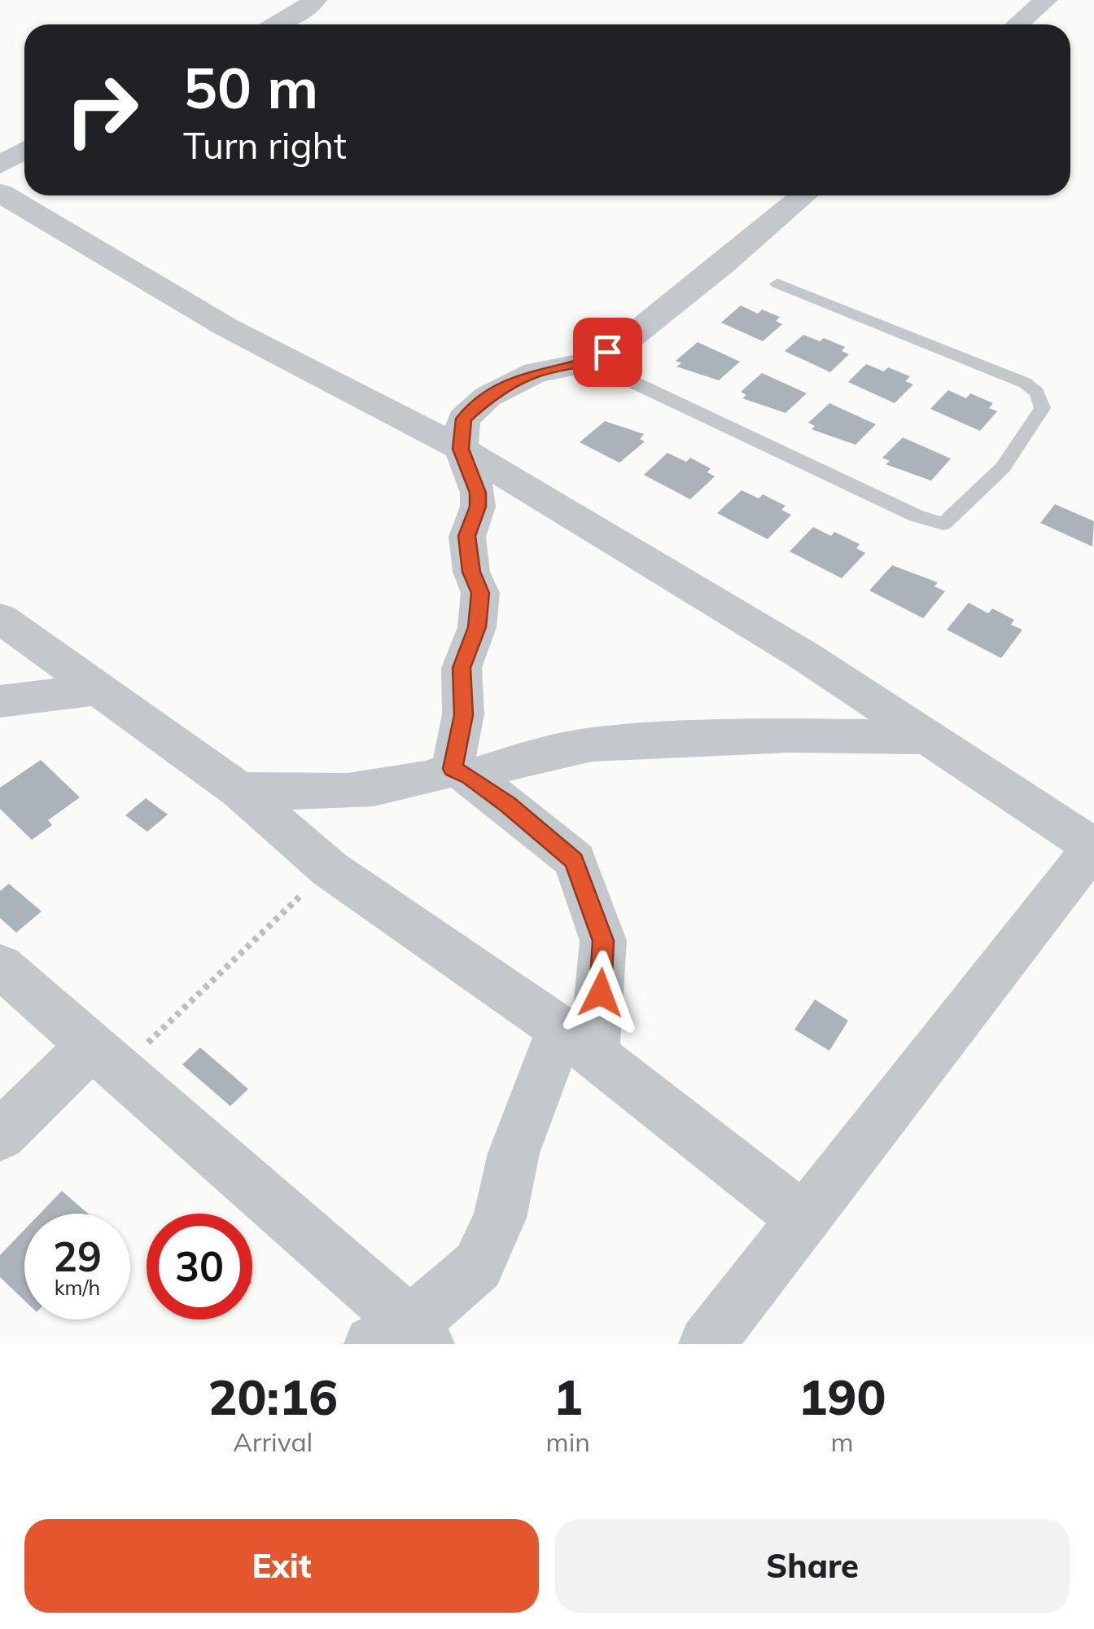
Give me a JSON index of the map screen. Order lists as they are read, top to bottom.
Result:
{
  "page": {
    "turn": ["50 m", "Turn right"],
    "speed": "29 km/h",
    "limit": "30",
    "eta": [
      "20:16",
      "Arrival",
      "1",
      "min",
      "190",
      "m"
    ],
    "buttons": ["Exit", "Share"]
  }
}
